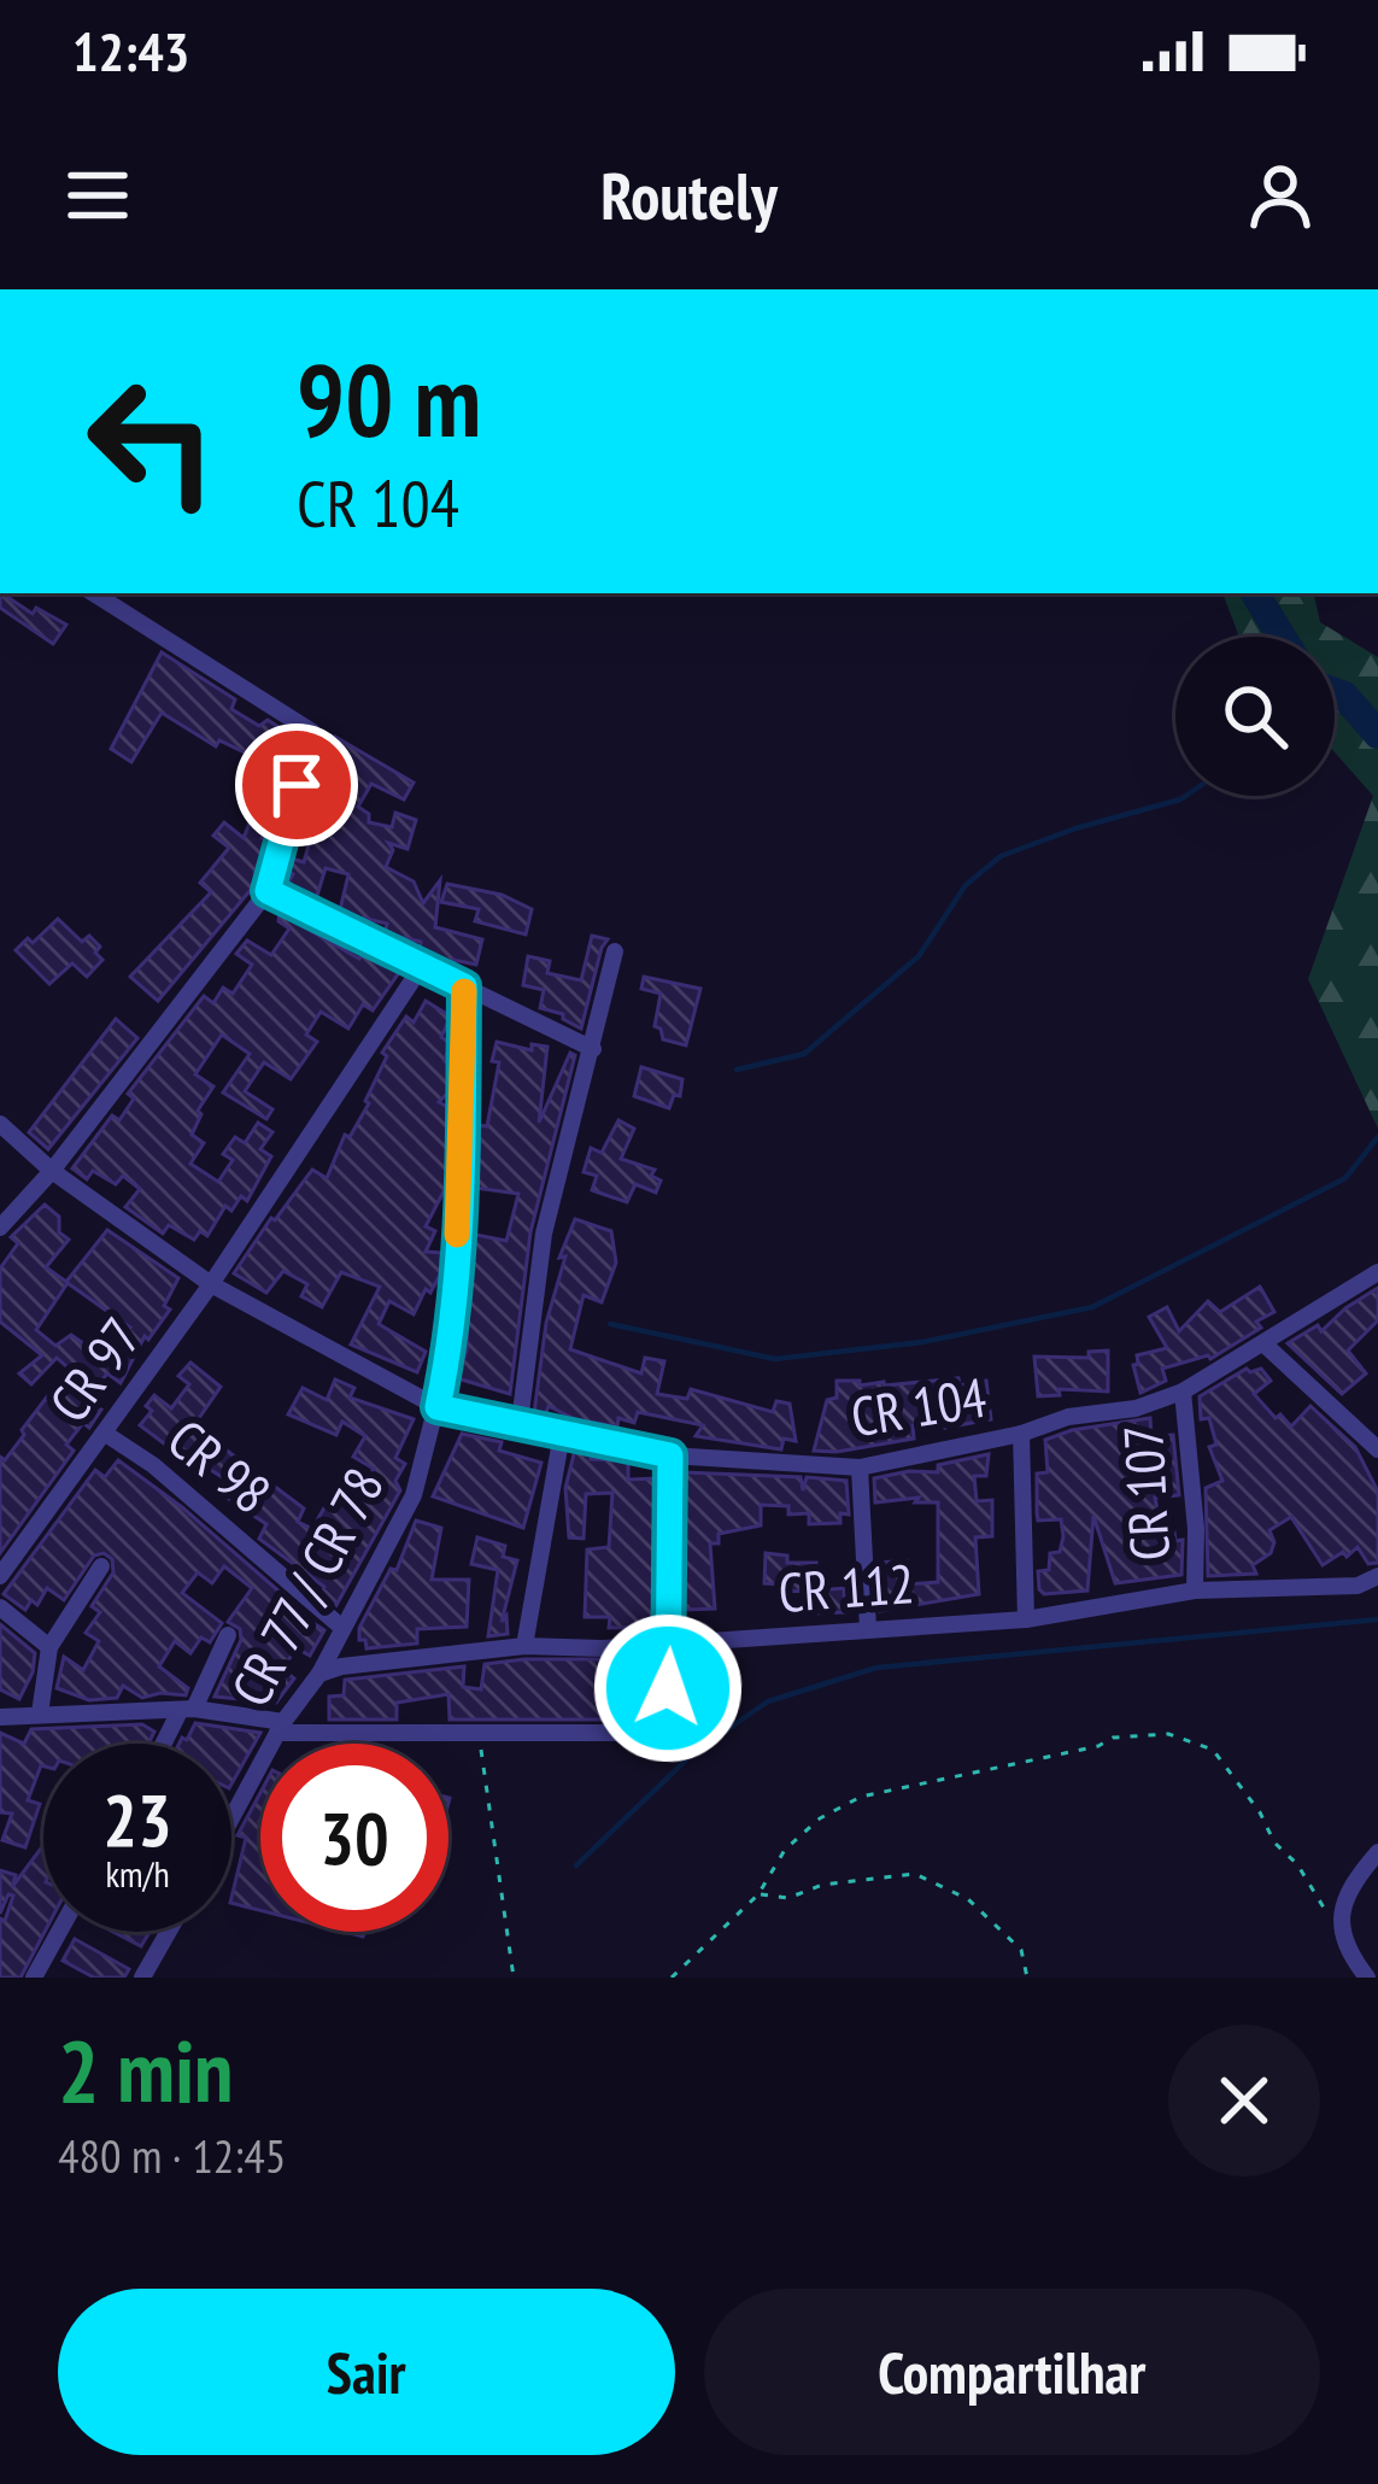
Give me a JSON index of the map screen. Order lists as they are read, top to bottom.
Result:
{
  "streets": {
    "street": [
      "CR 97",
      "CR 104",
      "CR 98",
      "CR 107",
      "CR 77 / CR 78",
      "CR 112"
    ]
  },
  "crossings": [
    ["CR 97", "CR 104"],
    ["CR 97", "CR 98"],
    ["CR 104", "CR 107"],
    ["CR 104", "CR 77 / CR 78"],
    ["CR 98", "CR 77 / CR 78"],
    ["CR 107", "CR 112"],
    ["CR 77 / CR 78", "CR 112"]
  ],
  "page": {
    "status": "12:43",
    "header": "Routely",
    "turn": ["90 m", "CR 104"],
    "speed": "23 km/h",
    "limit": "30",
    "heading": ["2 min", "480 m · 12:45"],
    "buttons": ["Sair", "Compartilhar"]
  }
}
